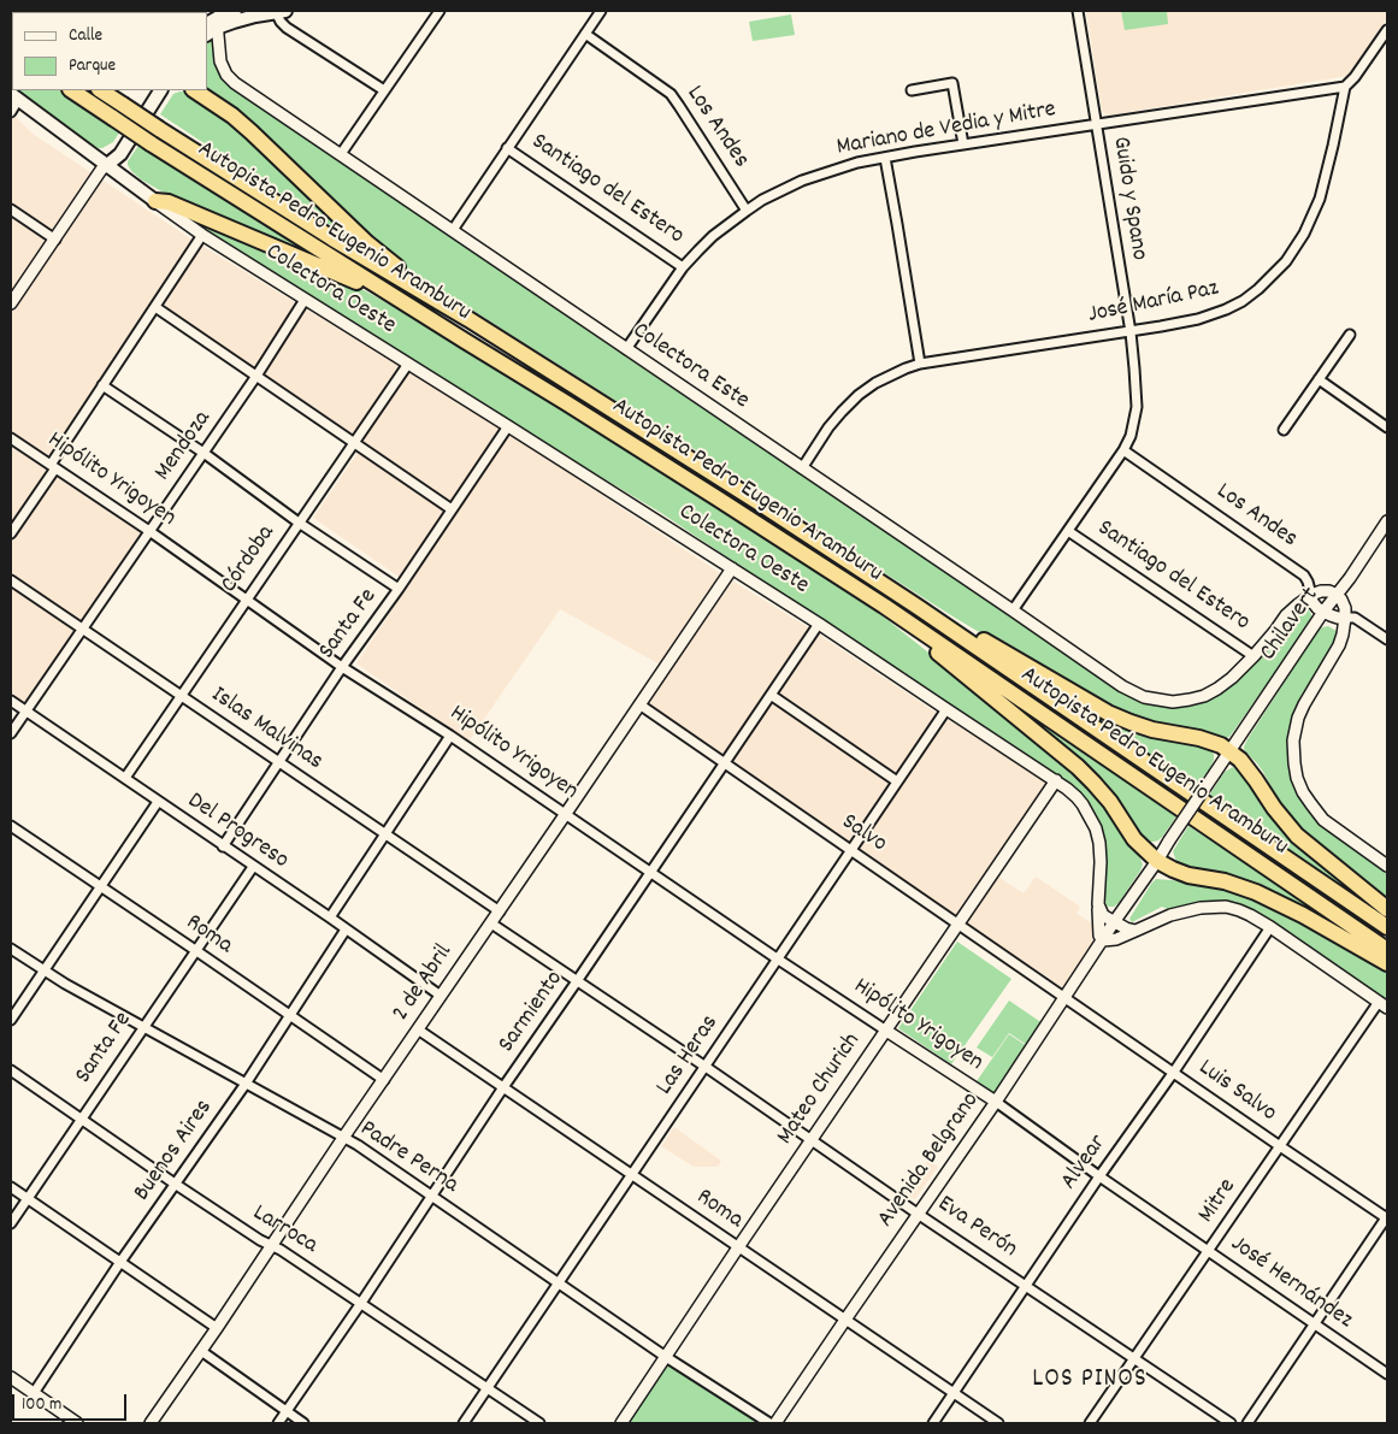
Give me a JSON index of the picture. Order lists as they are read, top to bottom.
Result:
{
  "streets": {
    "highway": ["Autopista Pedro Eugenio Aramburu"],
    "main road": ["Colectora Oeste"],
    "street": [
      "Los Andes",
      "Mariano de Vedia y Mitre",
      "Santiago del Estero",
      "Guido y Spano",
      "José María Paz",
      "Colectora Este",
      "Mendoza",
      "Hipólito Yrigoyen",
      "Córdoba",
      "Santa Fe",
      "Chilavert",
      "Islas Malvinas",
      "Del Progreso",
      "Salvo",
      "Roma",
      "2 de Abril",
      "Sarmiento",
      "Las Heras",
      "Mateo Churich",
      "Luis Salvo",
      "Buenos Aires",
      "Padre Perna",
      "Avenida Belgrano",
      "Alvear",
      "Mitre",
      "Eva Perón",
      "Larroca",
      "José Hernández"
    ]
  },
  "crossings": [
    ["Los Andes", "Mariano de Vedia y Mitre"],
    ["Los Andes", "Guido y Spano"],
    ["Los Andes", "Colectora Este"],
    ["Mariano de Vedia y Mitre", "Santiago del Estero"],
    ["Mariano de Vedia y Mitre", "Guido y Spano"],
    ["Mariano de Vedia y Mitre", "José María Paz"],
    ["Mariano de Vedia y Mitre", "Colectora Este"],
    ["Santiago del Estero", "Guido y Spano"],
    ["Santiago del Estero", "Colectora Este"],
    ["Guido y Spano", "José María Paz"],
    ["Guido y Spano", "Colectora Este"],
    ["Colectora Oeste", "Mendoza"],
    ["Colectora Oeste", "Córdoba"],
    ["Colectora Oeste", "Santa Fe"],
    ["Colectora Oeste", "2 de Abril"],
    ["Colectora Oeste", "Sarmiento"],
    ["Colectora Oeste", "Las Heras"],
    ["Colectora Oeste", "Mateo Churich"],
    ["Colectora Oeste", "Avenida Belgrano"],
    ["José María Paz", "Colectora Este"],
    ["Mendoza", "Hipólito Yrigoyen"],
    ["Mendoza", "Islas Malvinas"],
    ["Mendoza", "Del Progreso"],
    ["Hipólito Yrigoyen", "Córdoba"],
    ["Hipólito Yrigoyen", "Santa Fe"],
    ["Hipólito Yrigoyen", "2 de Abril"],
    ["Hipólito Yrigoyen", "Sarmiento"],
    ["Hipólito Yrigoyen", "Las Heras"],
    ["Hipólito Yrigoyen", "Mateo Churich"],
    ["Hipólito Yrigoyen", "Avenida Belgrano"],
    ["Hipólito Yrigoyen", "José Hernández"],
    ["Córdoba", "Islas Malvinas"],
    ["Córdoba", "Del Progreso"],
    ["Santa Fe", "Islas Malvinas"],
    ["Santa Fe", "Del Progreso"],
    ["Santa Fe", "Roma"],
    ["Santa Fe", "Padre Perna"],
    ["Santa Fe", "Larroca"],
    ["Chilavert", "Avenida Belgrano"],
    ["Islas Malvinas", "2 de Abril"],
    ["Del Progreso", "2 de Abril"],
    ["Del Progreso", "Buenos Aires"],
    ["Salvo", "2 de Abril"],
    ["Salvo", "Sarmiento"],
    ["Salvo", "Las Heras"],
    ["Salvo", "Mateo Churich"],
    ["Salvo", "Luis Salvo"],
    ["Salvo", "Avenida Belgrano"],
    ["Roma", "2 de Abril"],
    ["Roma", "Sarmiento"],
    ["Roma", "Las Heras"],
    ["Roma", "Mateo Churich"],
    ["Roma", "Buenos Aires"],
    ["Roma", "Avenida Belgrano"],
    ["Roma", "Alvear"],
    ["2 de Abril", "Padre Perna"],
    ["2 de Abril", "Eva Perón"],
    ["2 de Abril", "Larroca"],
    ["Sarmiento", "Padre Perna"],
    ["Sarmiento", "Eva Perón"],
    ["Sarmiento", "Larroca"],
    ["Las Heras", "Padre Perna"],
    ["Las Heras", "Eva Perón"],
    ["Las Heras", "Larroca"],
    ["Mateo Churich", "Padre Perna"],
    ["Mateo Churich", "Eva Perón"],
    ["Luis Salvo", "Avenida Belgrano"],
    ["Luis Salvo", "Alvear"],
    ["Luis Salvo", "Mitre"],
    ["Buenos Aires", "Padre Perna"],
    ["Buenos Aires", "Larroca"],
    ["Avenida Belgrano", "Eva Perón"],
    ["Avenida Belgrano", "José Hernández"],
    ["Alvear", "Eva Perón"],
    ["Alvear", "José Hernández"],
    ["Mitre", "Eva Perón"],
    ["Mitre", "José Hernández"]
  ],
  "districts": ["LOS PINOS"],
  "legend": ["Calle", "Parque"],
  "scale_bar": "100 m"
}
